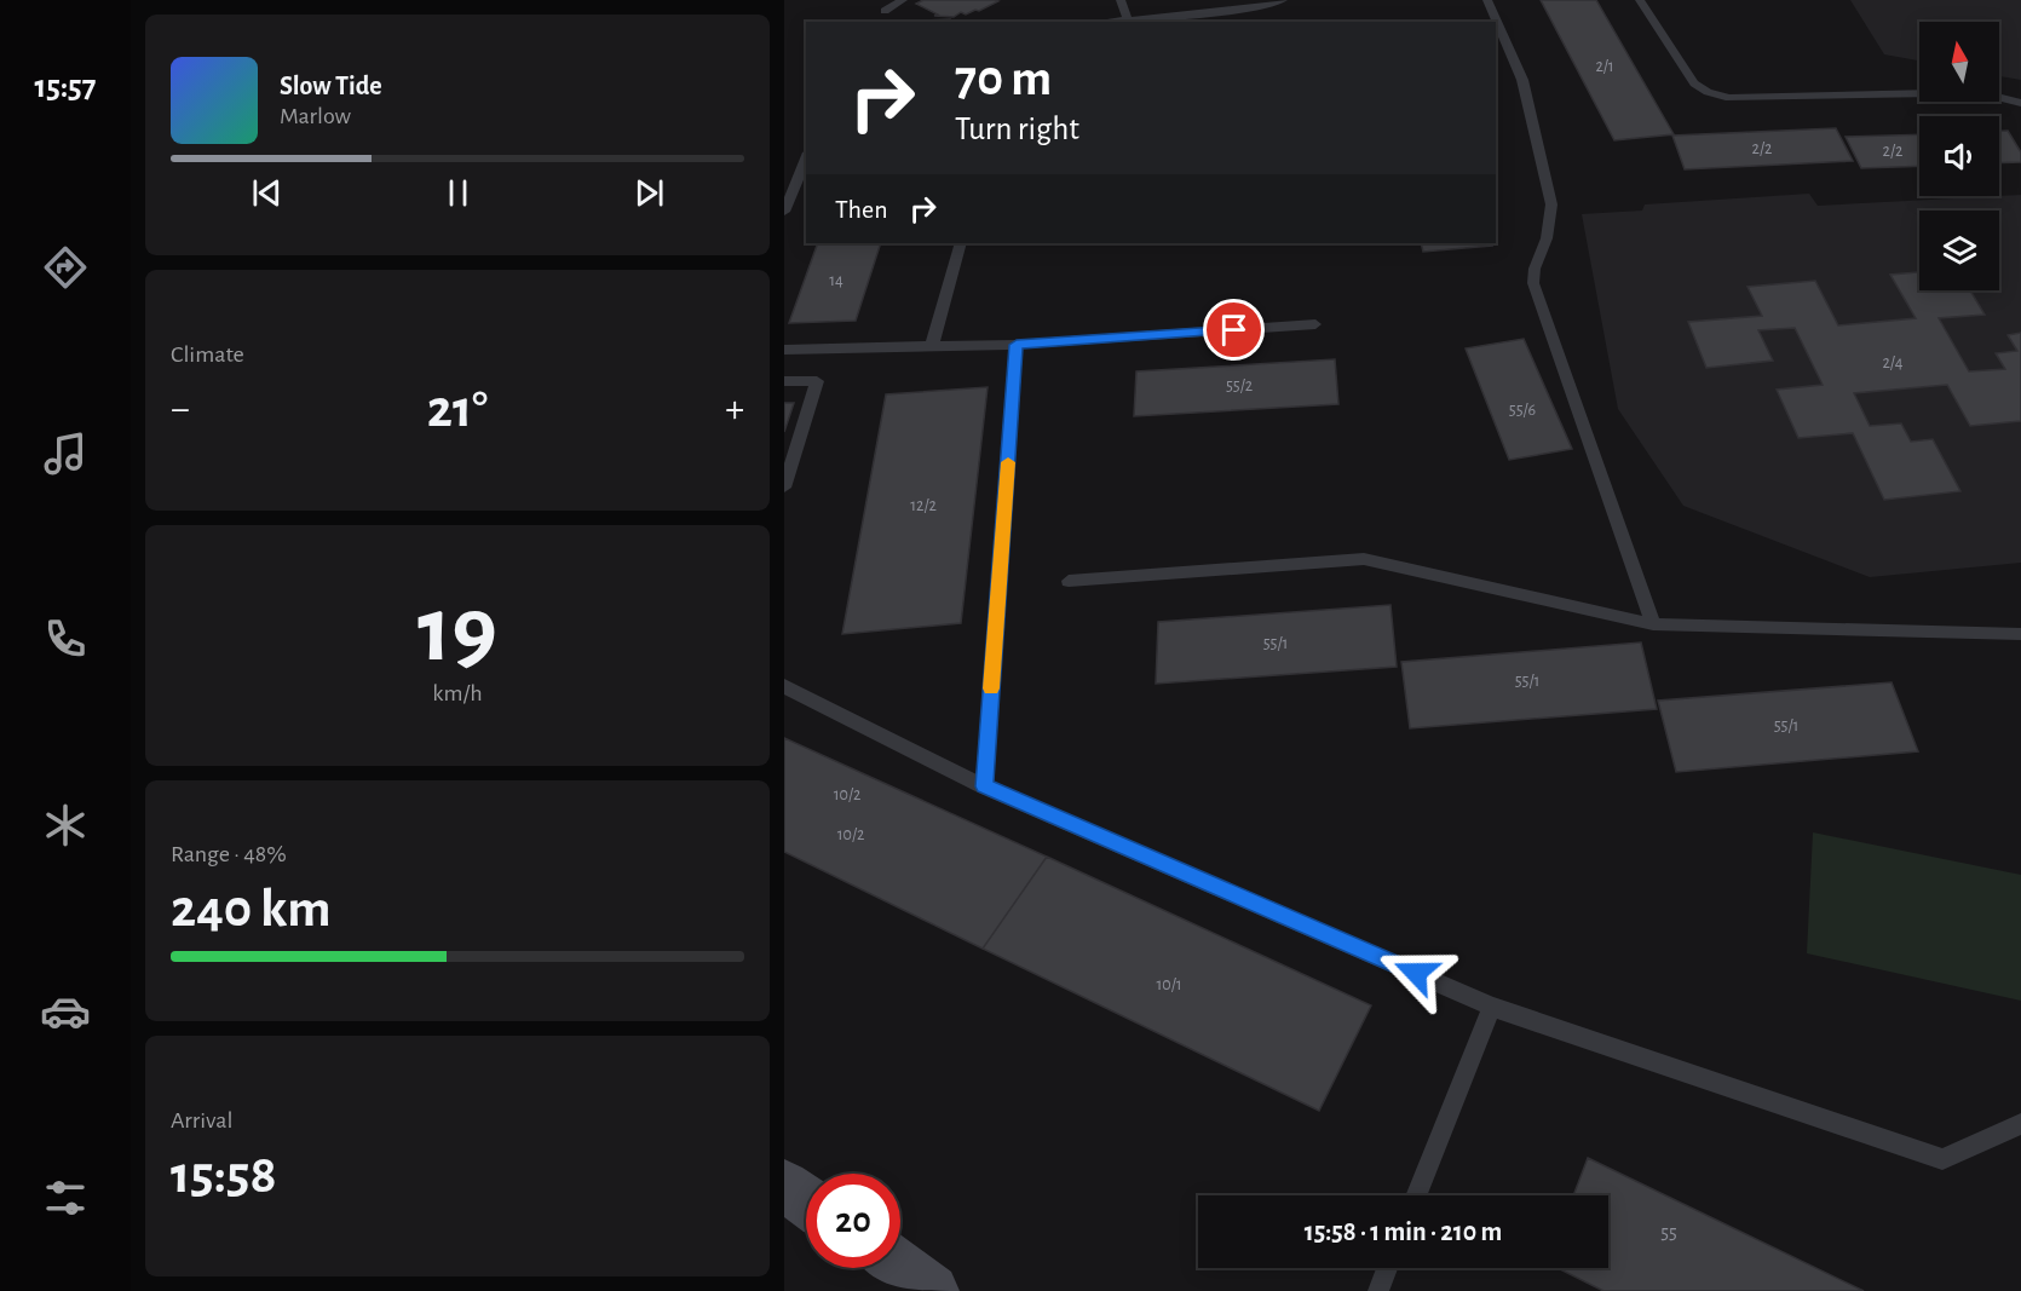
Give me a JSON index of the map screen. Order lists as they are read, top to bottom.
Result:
{
  "house_numbers": [
    "2/1",
    "2/2",
    "2/2",
    "14",
    "2/4",
    "55/2",
    "55/6",
    "12/2",
    "55/1",
    "55/1",
    "55/1",
    "10/2",
    "10/2",
    "10/1",
    "55"
  ],
  "north": "top",
  "page": {
    "tabs": "15:57",
    "turn": ["70 m", "Turn right"],
    "song": ["Slow Tide", "Marlow"],
    "then": "Then",
    "tile": [
      "Climate",
      ["19", "km/h"],
      ["Range · 48%", "240 km"],
      ["Arrival", "15:58"]
    ],
    "heat": ["−", "21°", "+"],
    "limit": "20",
    "trip": "15:58 · 1 min · 210 m"
  }
}
